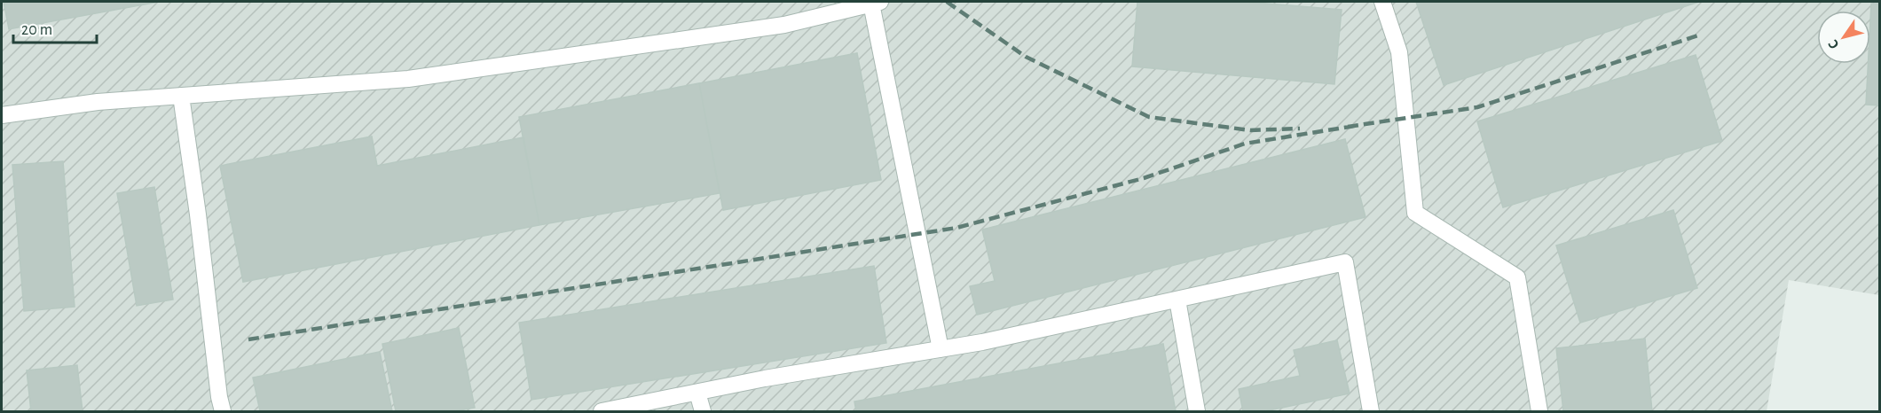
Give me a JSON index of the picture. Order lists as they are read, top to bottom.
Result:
{
  "scale_bar": "20 m",
  "north": "bottom left"
}
